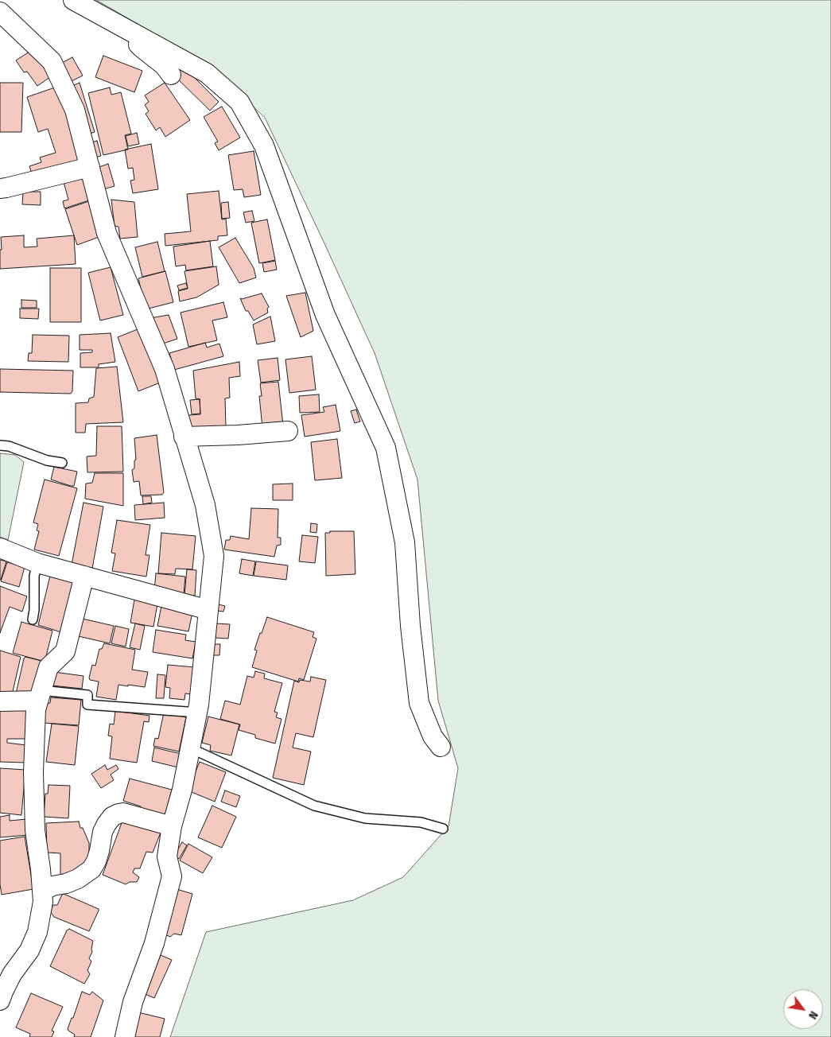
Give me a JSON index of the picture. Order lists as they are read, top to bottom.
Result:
{
  "north": "bottom right"
}
